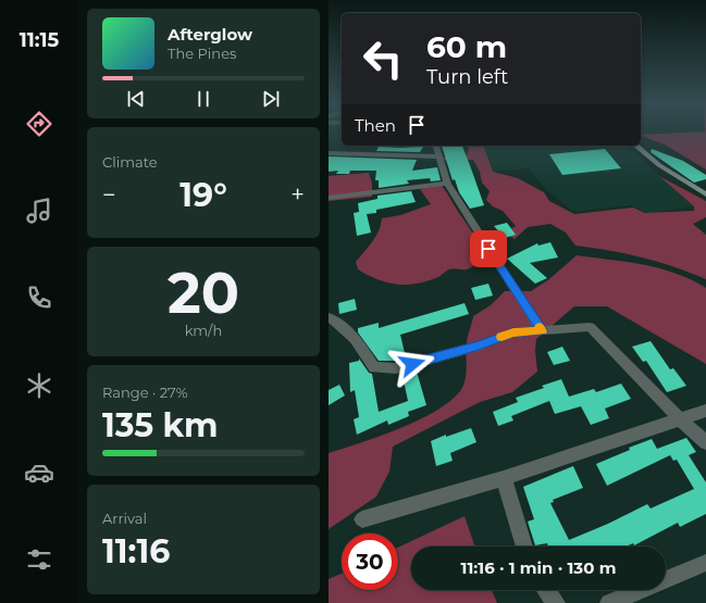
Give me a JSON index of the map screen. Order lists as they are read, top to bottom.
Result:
{
  "page": {
    "tabs": "11:15",
    "turn": ["60 m", "Turn left"],
    "song": ["Afterglow", "The Pines"],
    "then": "Then",
    "tile": [
      "Climate",
      ["20", "km/h"],
      ["Range · 27%", "135 km"],
      ["Arrival", "11:16"]
    ],
    "heat": ["−", "19°", "+"],
    "limit": "30",
    "trip": "11:16 · 1 min · 130 m"
  }
}
